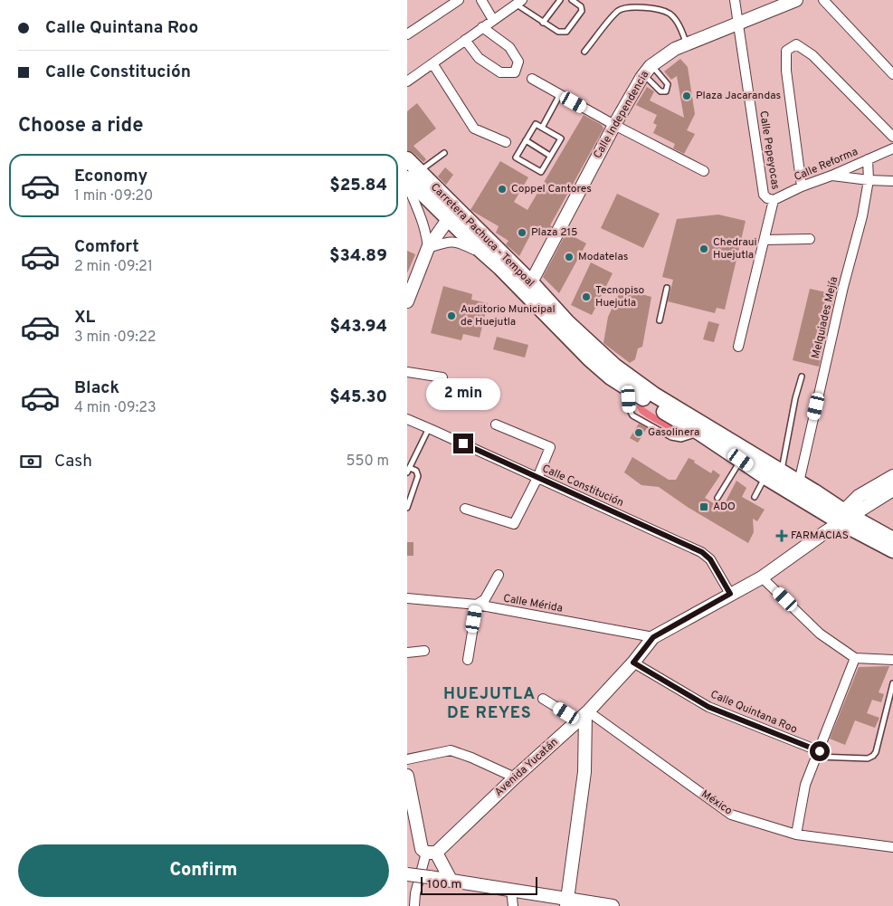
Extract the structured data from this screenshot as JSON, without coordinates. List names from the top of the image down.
{
  "streets": {
    "main road": ["Carretera Pachuca - Tempoal"],
    "street": [
      "Calle Independencia",
      "Calle Pepeyocas",
      "Calle Reforma",
      "Melquiades Mejía",
      "Calle Constitución",
      "Calle Mérida",
      "Calle Quintana Roo",
      "Avenida Yucatán",
      "México"
    ]
  },
  "crossings": [
    ["Calle Independencia", "Calle Pepeyocas"],
    ["Calle Independencia", "Carretera Pachuca - Tempoal"],
    ["Calle Pepeyocas", "Calle Reforma"],
    ["Calle Reforma", "Melquiades Mejía"],
    ["Carretera Pachuca - Tempoal", "Melquiades Mejía"],
    ["Carretera Pachuca - Tempoal", "Avenida Yucatán"],
    ["Calle Constitución", "Avenida Yucatán"],
    ["Calle Mérida", "Avenida Yucatán"],
    ["Calle Quintana Roo", "Avenida Yucatán"],
    ["Avenida Yucatán", "México"]
  ],
  "districts": ["HUEJUTLA DE REYES"],
  "places": {
    "other": [
      "Plaza Jacarandas",
      "Coppel Cantores",
      "Plaza 215",
      "Chedraui Huejutla",
      "Modatelas",
      "Tecnopiso Huejutla",
      "Auditorio Municipal de Huejutla",
      "Gasolinera"
    ],
    "transit": ["ADO"],
    "health": ["FARMACIAS"]
  },
  "scale_bar": "100 m",
  "page": {
    "banner": ["Calle Quintana Roo", "Calle Constitución"],
    "heading": "Choose a ride",
    "list": [
      {
        "name": "Economy",
        "note": "1 min · 09:20",
        "value": "$25.84"
      },
      {
        "name": "Comfort",
        "note": "2 min · 09:21",
        "value": "$34.89"
      },
      {
        "name": "XL",
        "note": "3 min · 09:22",
        "value": "$43.94"
      },
      {
        "name": "Black",
        "note": "4 min · 09:23",
        "value": "$45.30"
      }
    ],
    "bubble": "2 min",
    "pay": ["Cash", "550 m"],
    "buttons": "Confirm",
    "scale": "100 m"
  }
}
